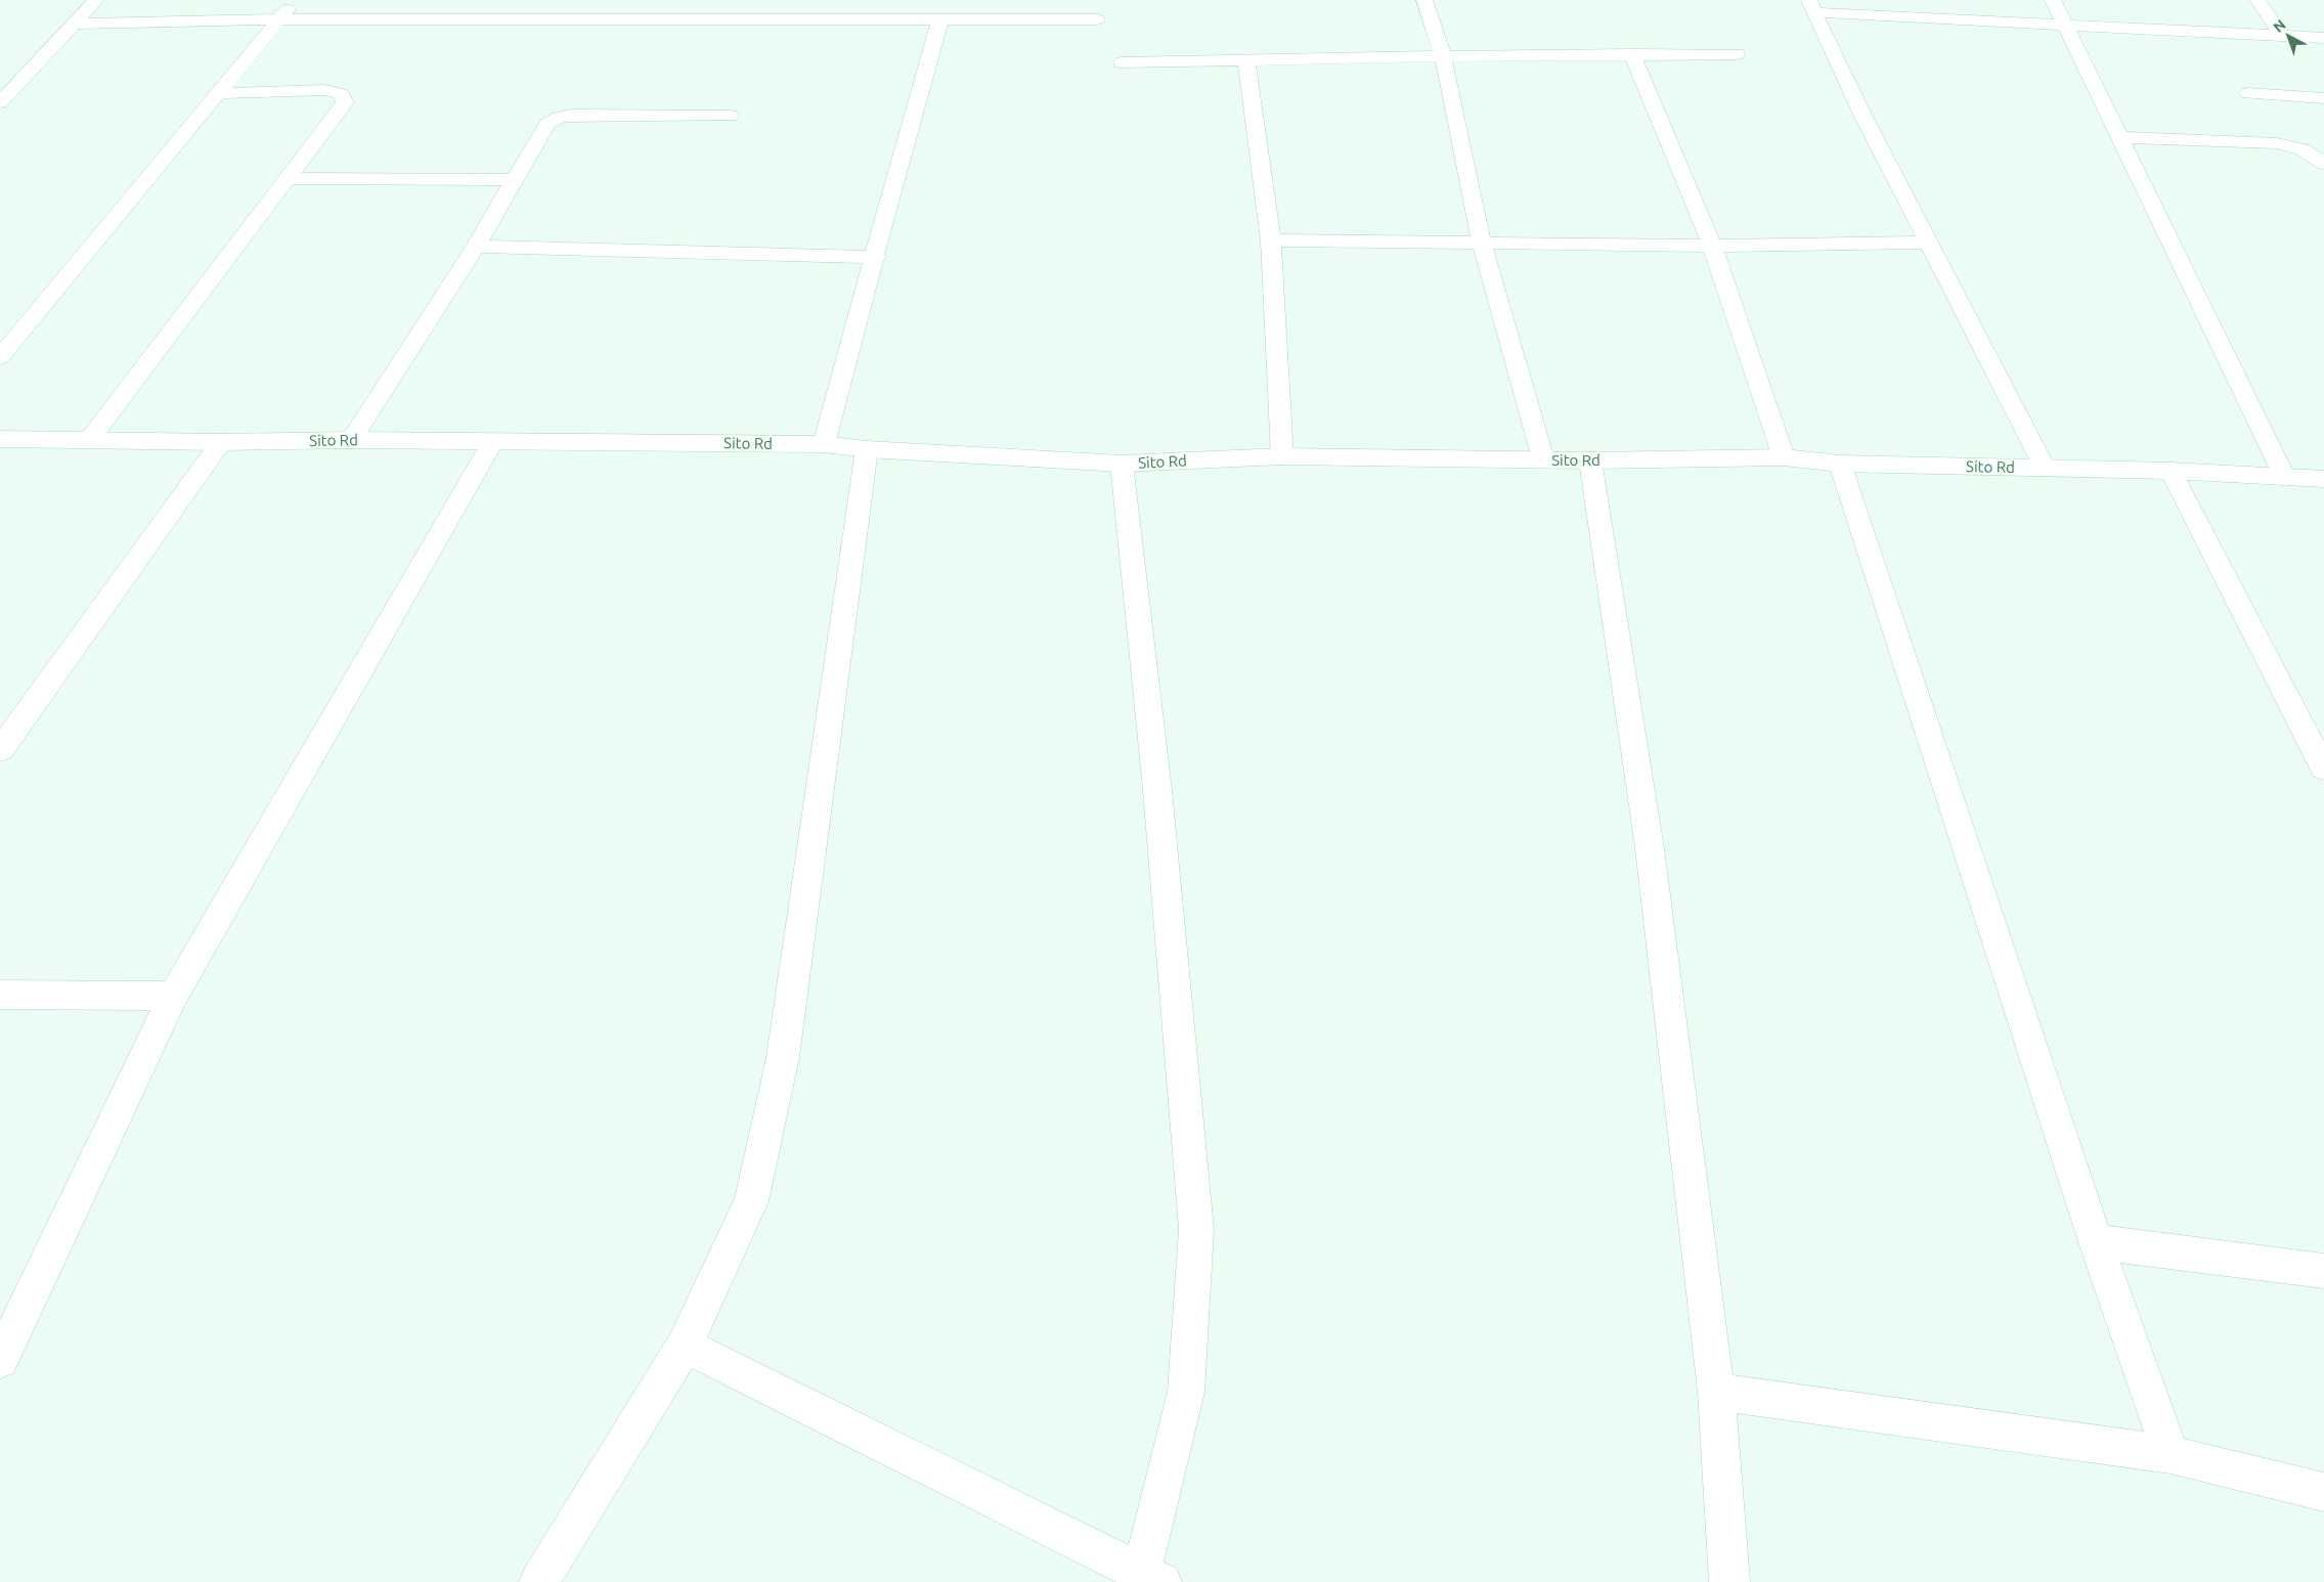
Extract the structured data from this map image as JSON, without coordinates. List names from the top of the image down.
{
  "streets": {
    "street": ["Sito Rd"]
  },
  "north": "top left"
}
